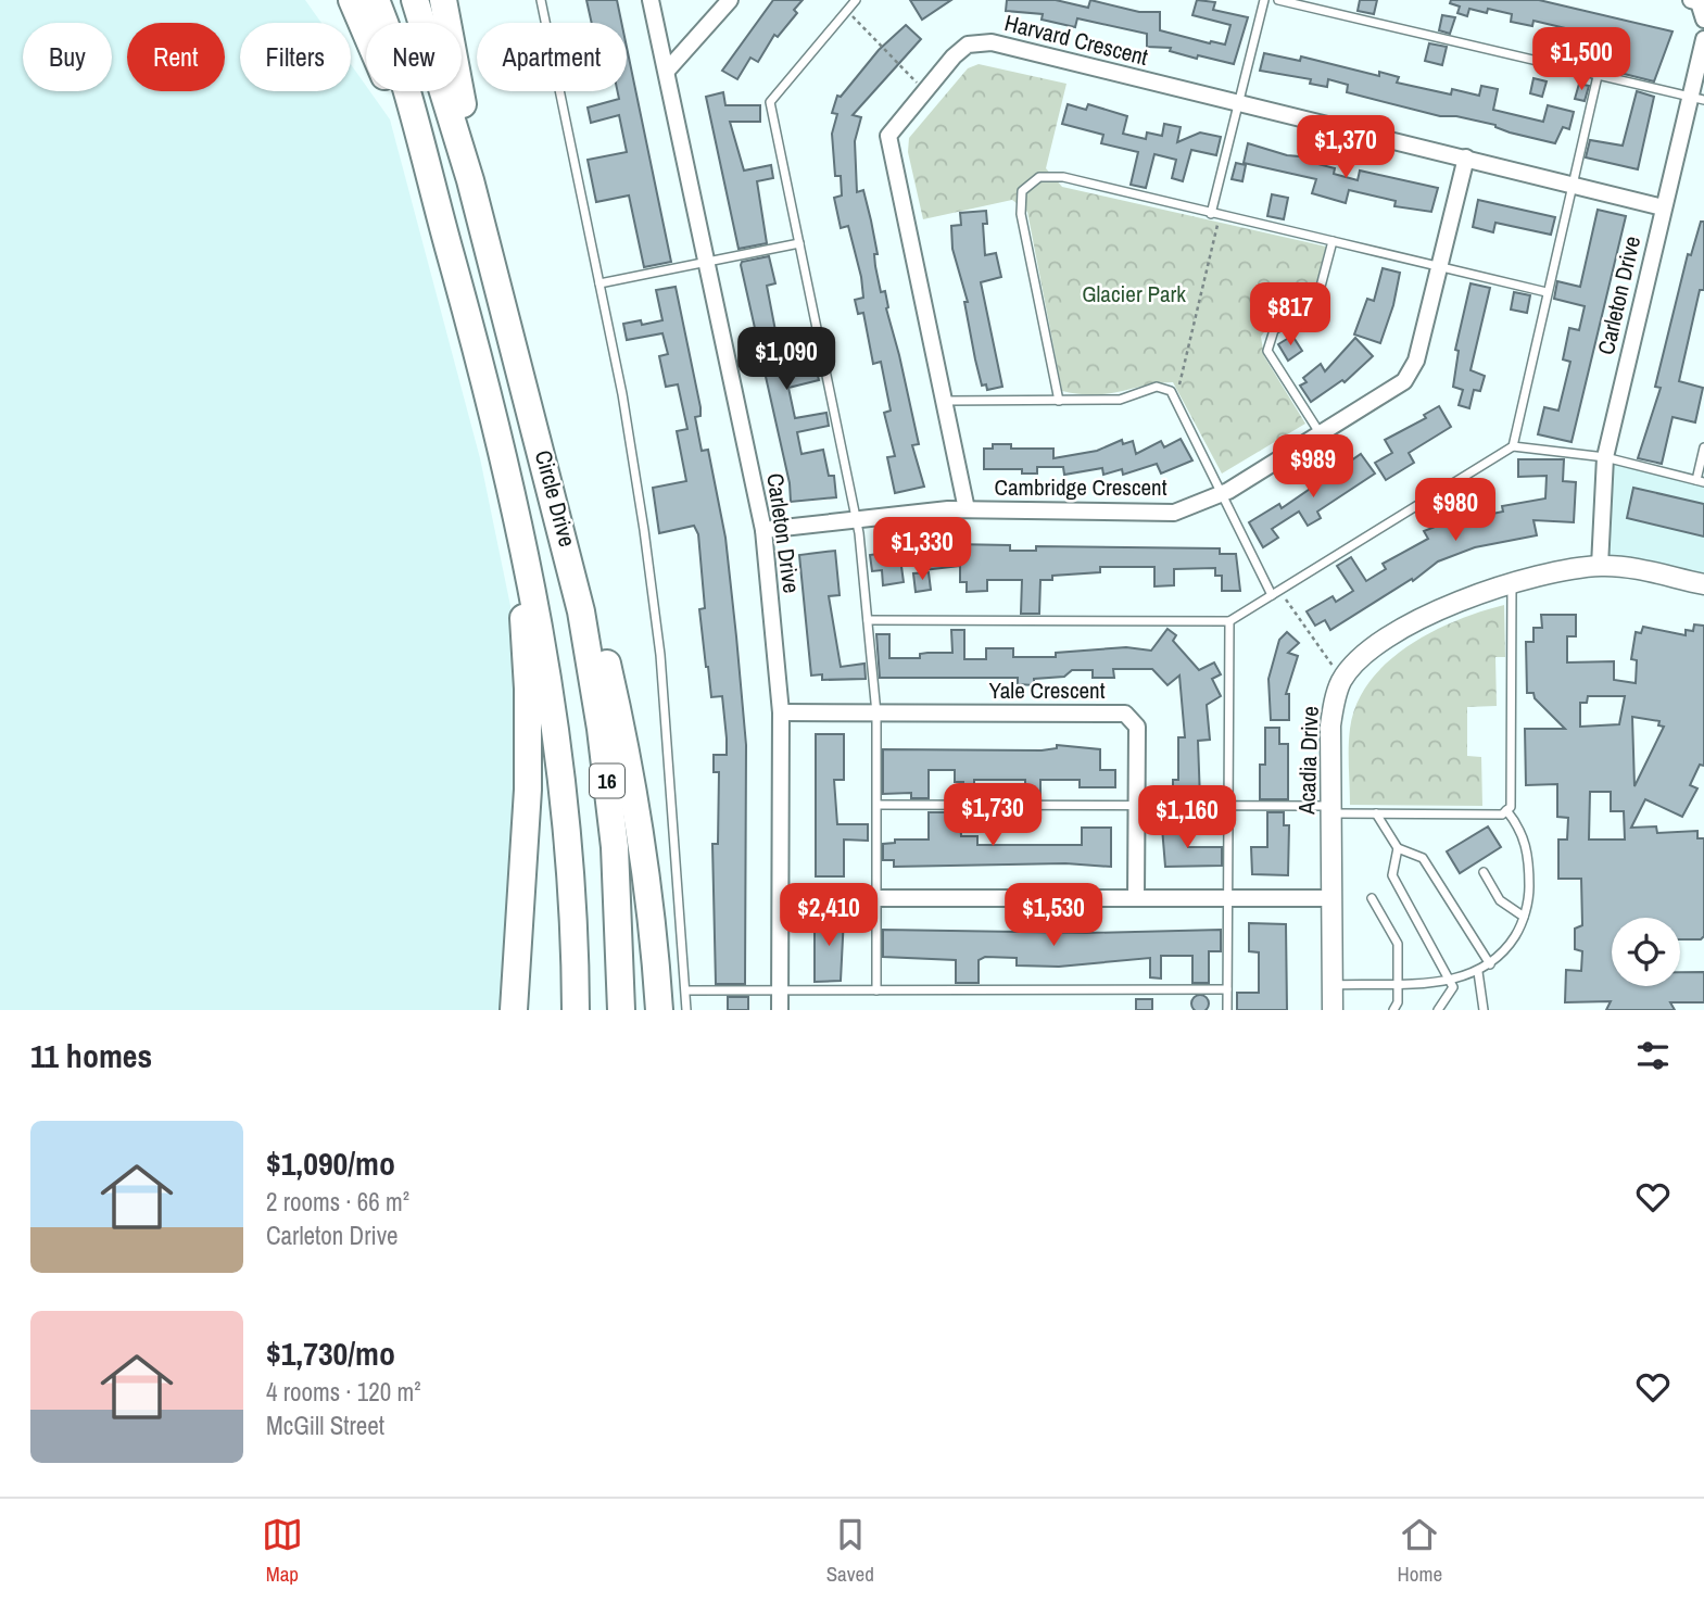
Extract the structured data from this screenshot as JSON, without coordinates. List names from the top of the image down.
{
  "streets": {
    "highway": ["Circle Drive", "16"],
    "street": [
      "Harvard Crescent",
      "Carleton Drive",
      "Cambridge Crescent",
      "Yale Crescent",
      "Acadia Drive"
    ]
  },
  "crossings": [
    ["Harvard Crescent", "Carleton Drive"],
    ["Harvard Crescent", "Cambridge Crescent"],
    ["Carleton Drive", "Cambridge Crescent"],
    ["Carleton Drive", "Yale Crescent"],
    ["Carleton Drive", "Acadia Drive"]
  ],
  "parks": ["Glacier Park"],
  "page": {
    "chip": [
      "Buy",
      "Rent",
      "Filters",
      "New",
      "Apartment"
    ],
    "price": [
      "$1,500",
      "$1,370",
      "$817",
      "$1,090",
      "$989",
      "$980",
      "$1,330",
      "$1,730",
      "$1,160",
      "$2,410",
      "$1,530"
    ],
    "heading": "11 homes",
    "list": [
      {
        "name": "$1,090/mo",
        "note": "2 rooms · 66 m² · Carleton Drive"
      },
      {
        "name": "$1,730/mo",
        "note": "4 rooms · 120 m² · McGill Street"
      }
    ],
    "tabs": ["Map", "Saved", "Home"]
  }
}
